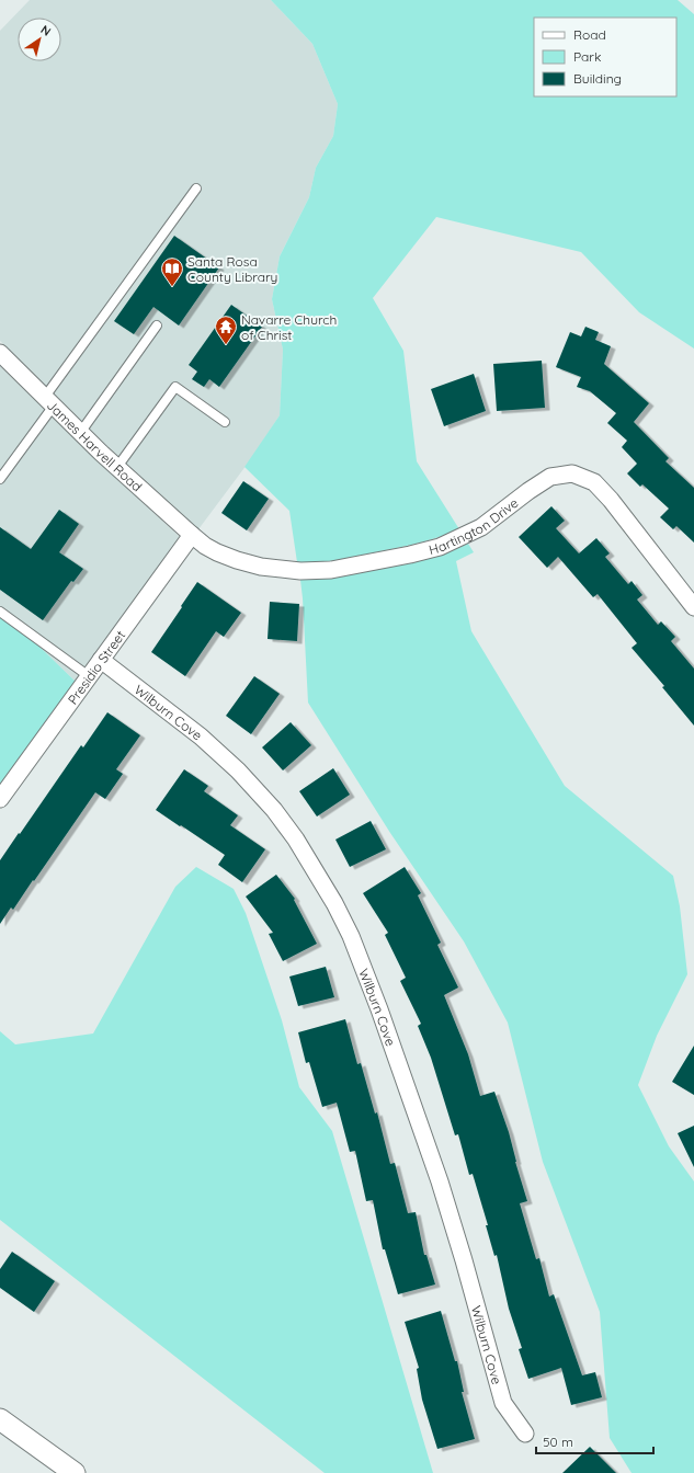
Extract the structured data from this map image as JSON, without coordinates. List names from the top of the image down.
{
  "streets": {
    "street": [
      "James Harvell Road",
      "Hartington Drive",
      "Presidio Street",
      "Wilburn Cove"
    ]
  },
  "crossings": [
    ["James Harvell Road", "Hartington Drive"],
    ["James Harvell Road", "Presidio Street"],
    ["Hartington Drive", "Presidio Street"],
    ["Presidio Street", "Wilburn Cove"]
  ],
  "places": {
    "library": ["Santa Rosa County Library"],
    "temple": ["Navarre Church of Christ"]
  },
  "legend": ["Road", "Park", "Building"],
  "scale_bar": "50 m",
  "north": "top right"
}
